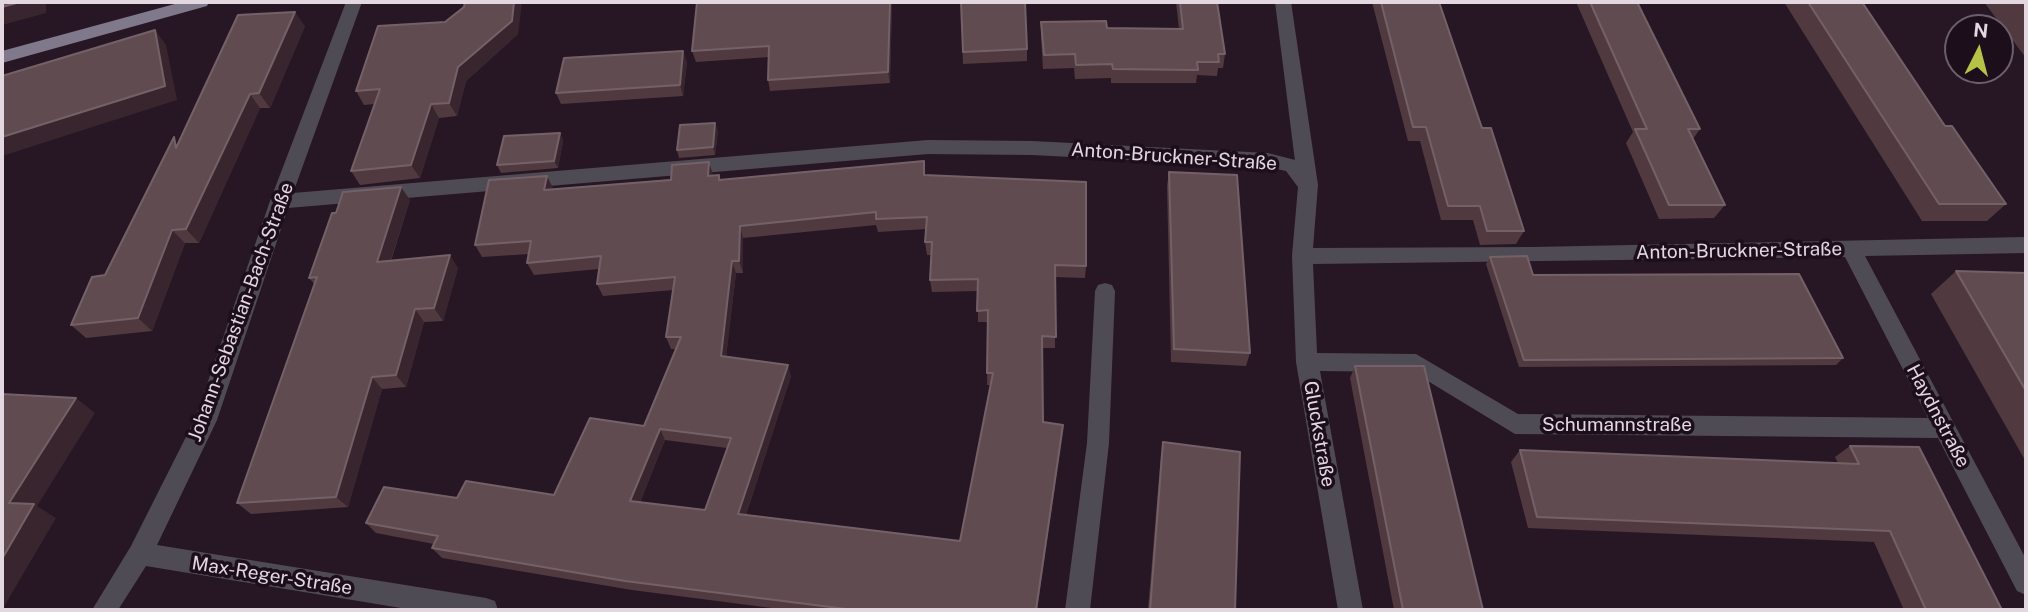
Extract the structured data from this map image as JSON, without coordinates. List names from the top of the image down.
{
  "streets": {
    "street": [
      "Anton-Bruckner-Straße",
      "Johann-Sebastian-Bach-Straße",
      "Haydnstraße",
      "Schumannstraße",
      "Gluckstraße",
      "Max-Reger-Straße"
    ]
  },
  "crossings": [
    ["Anton-Bruckner-Straße", "Johann-Sebastian-Bach-Straße"],
    ["Anton-Bruckner-Straße", "Haydnstraße"],
    ["Anton-Bruckner-Straße", "Gluckstraße"],
    ["Johann-Sebastian-Bach-Straße", "Max-Reger-Straße"],
    ["Haydnstraße", "Schumannstraße"],
    ["Schumannstraße", "Gluckstraße"]
  ],
  "north": "top"
}
